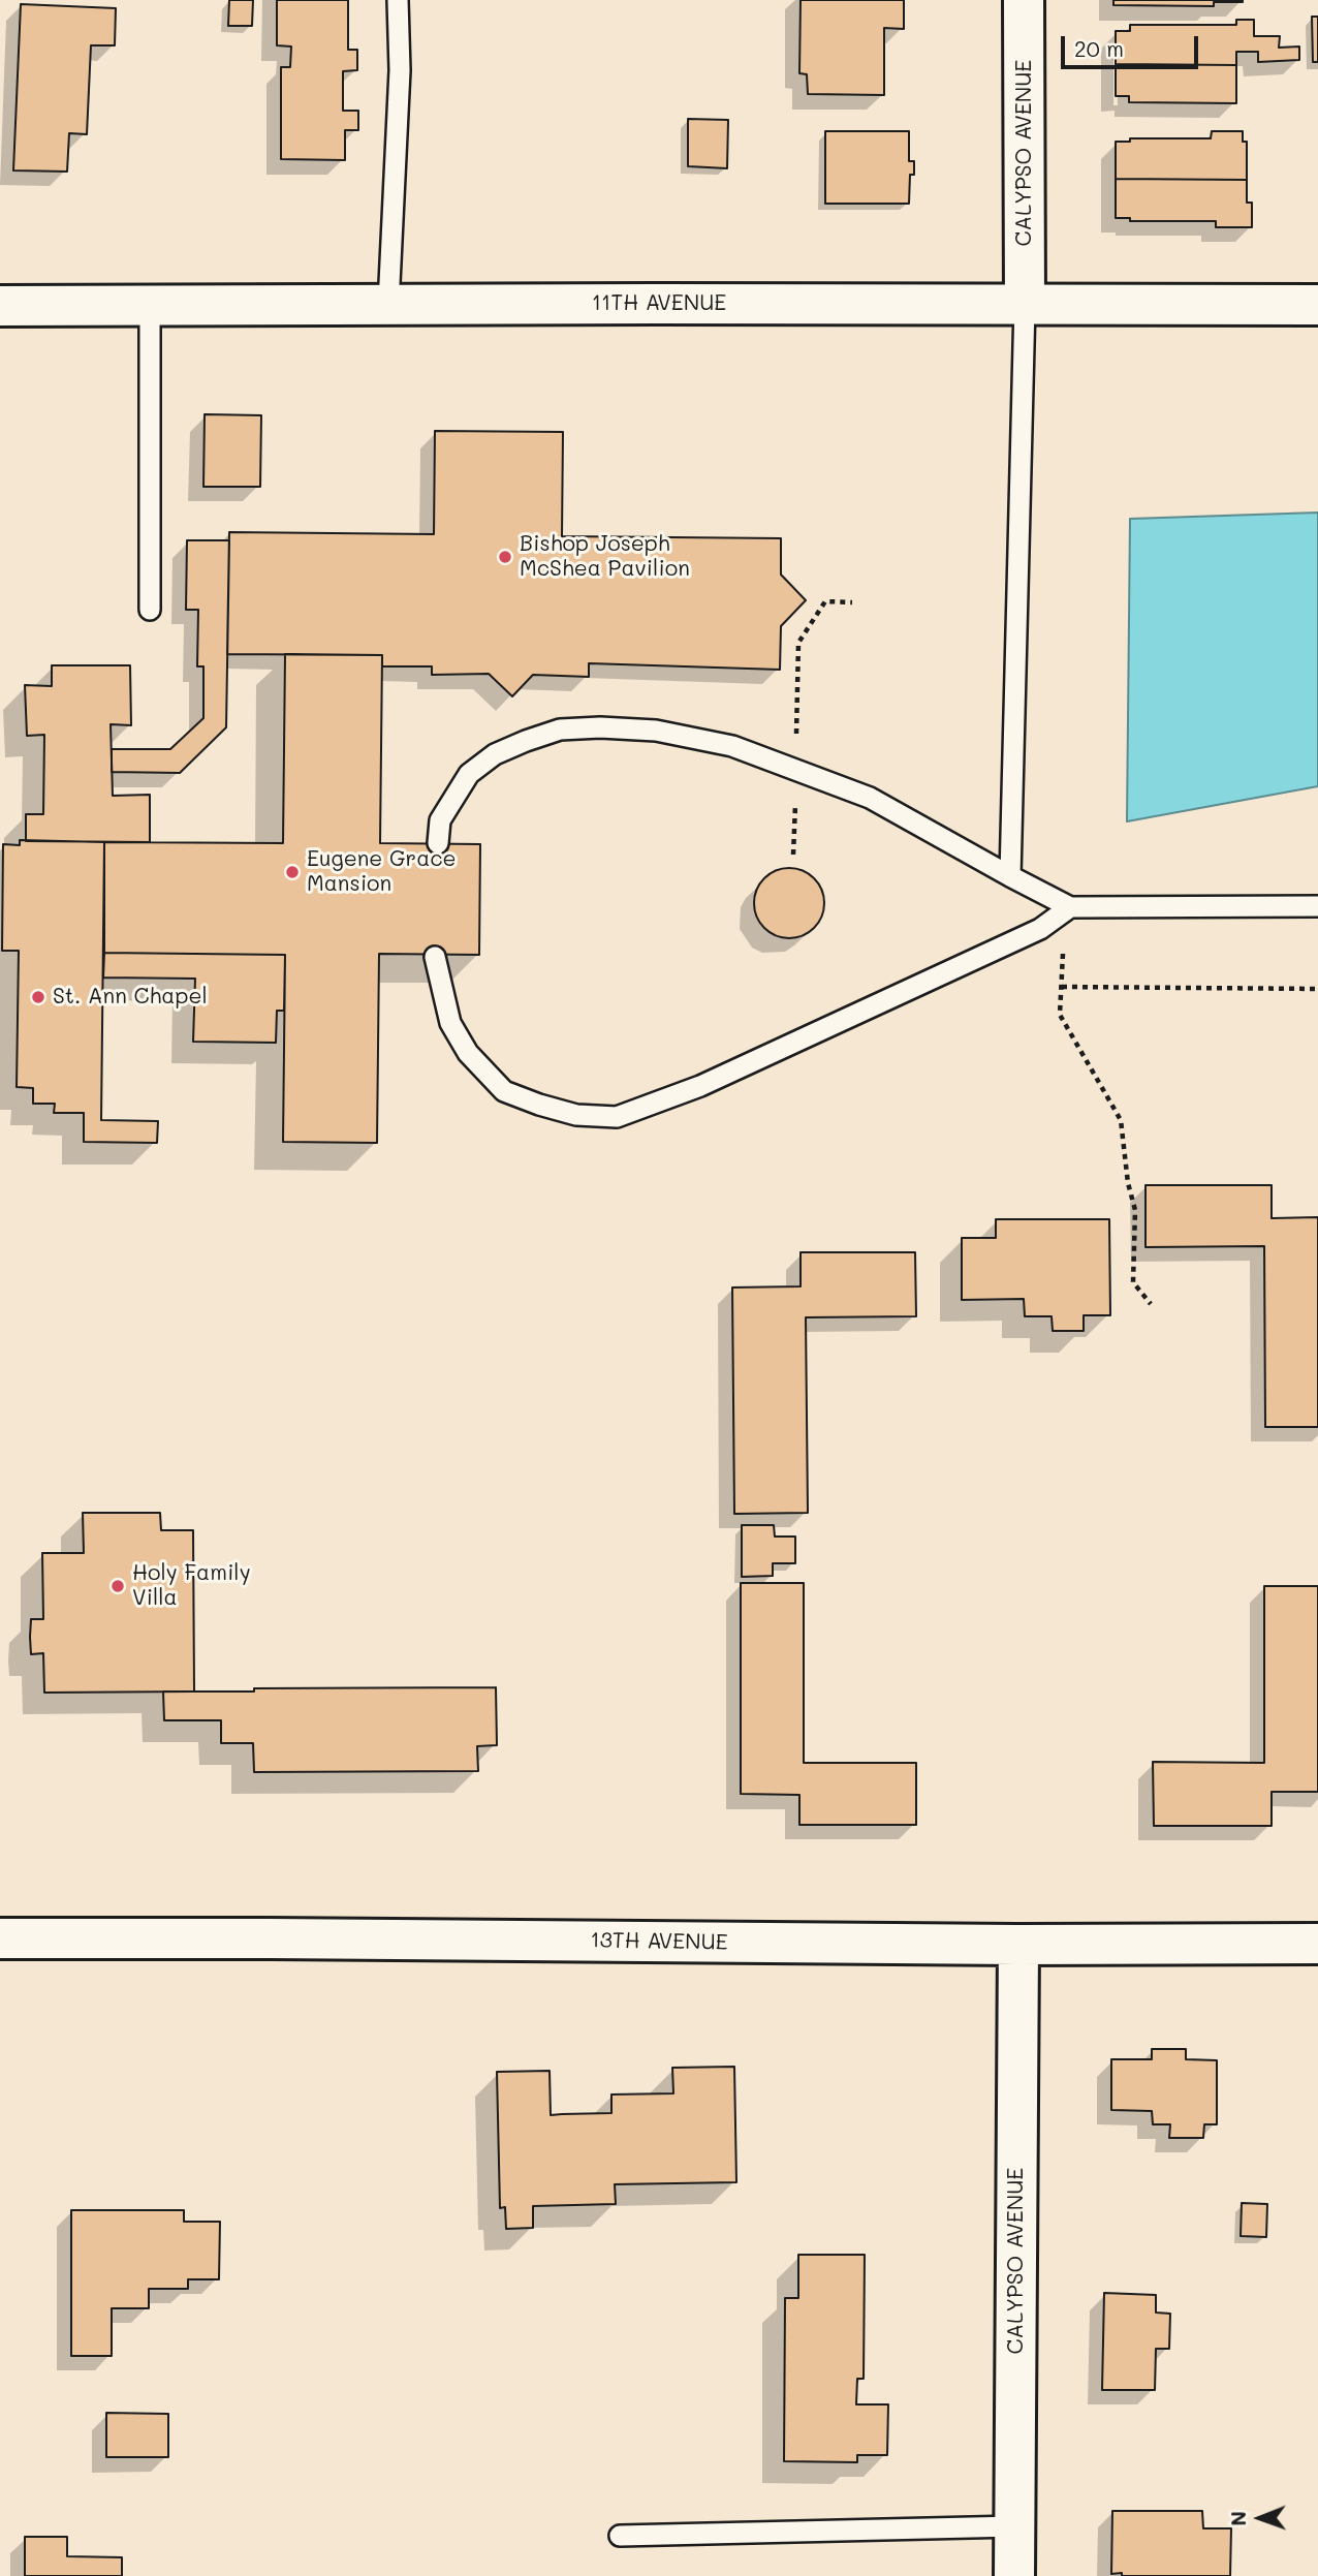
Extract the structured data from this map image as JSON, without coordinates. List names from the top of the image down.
{
  "streets": {
    "street": ["CALYPSO AVENUE", "11TH AVENUE", "13TH AVENUE"]
  },
  "crossings": [
    ["CALYPSO AVENUE", "11TH AVENUE"],
    ["CALYPSO AVENUE", "13TH AVENUE"]
  ],
  "places": [
    "Bishop Joseph McShea Pavilion",
    "Eugene Grace Mansion",
    "St. Ann Chapel",
    "Holy Family Villa"
  ],
  "scale_bar": "20 m",
  "north": "left"
}
